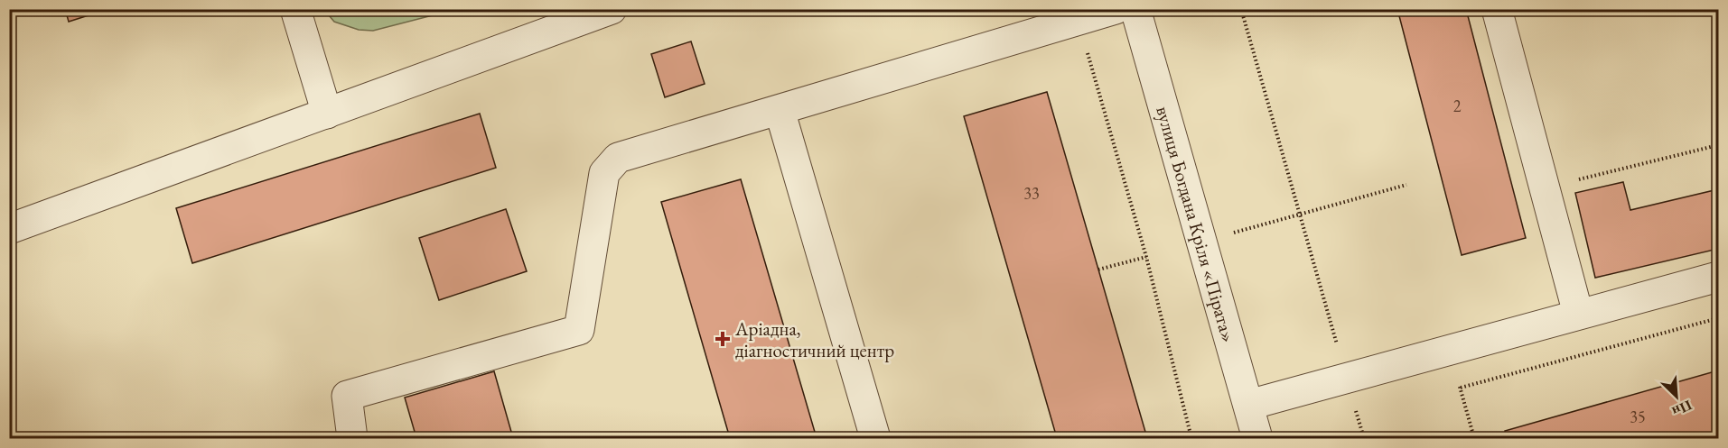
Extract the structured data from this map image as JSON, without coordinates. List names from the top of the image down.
{
  "streets": {
    "street": ["вулиця Богдана Кріля «Пірата»"]
  },
  "places": {
    "health": ["Аріадна, діагностичний центр"]
  },
  "house_numbers": ["2", "33", "35"],
  "north": "bottom right"
}
